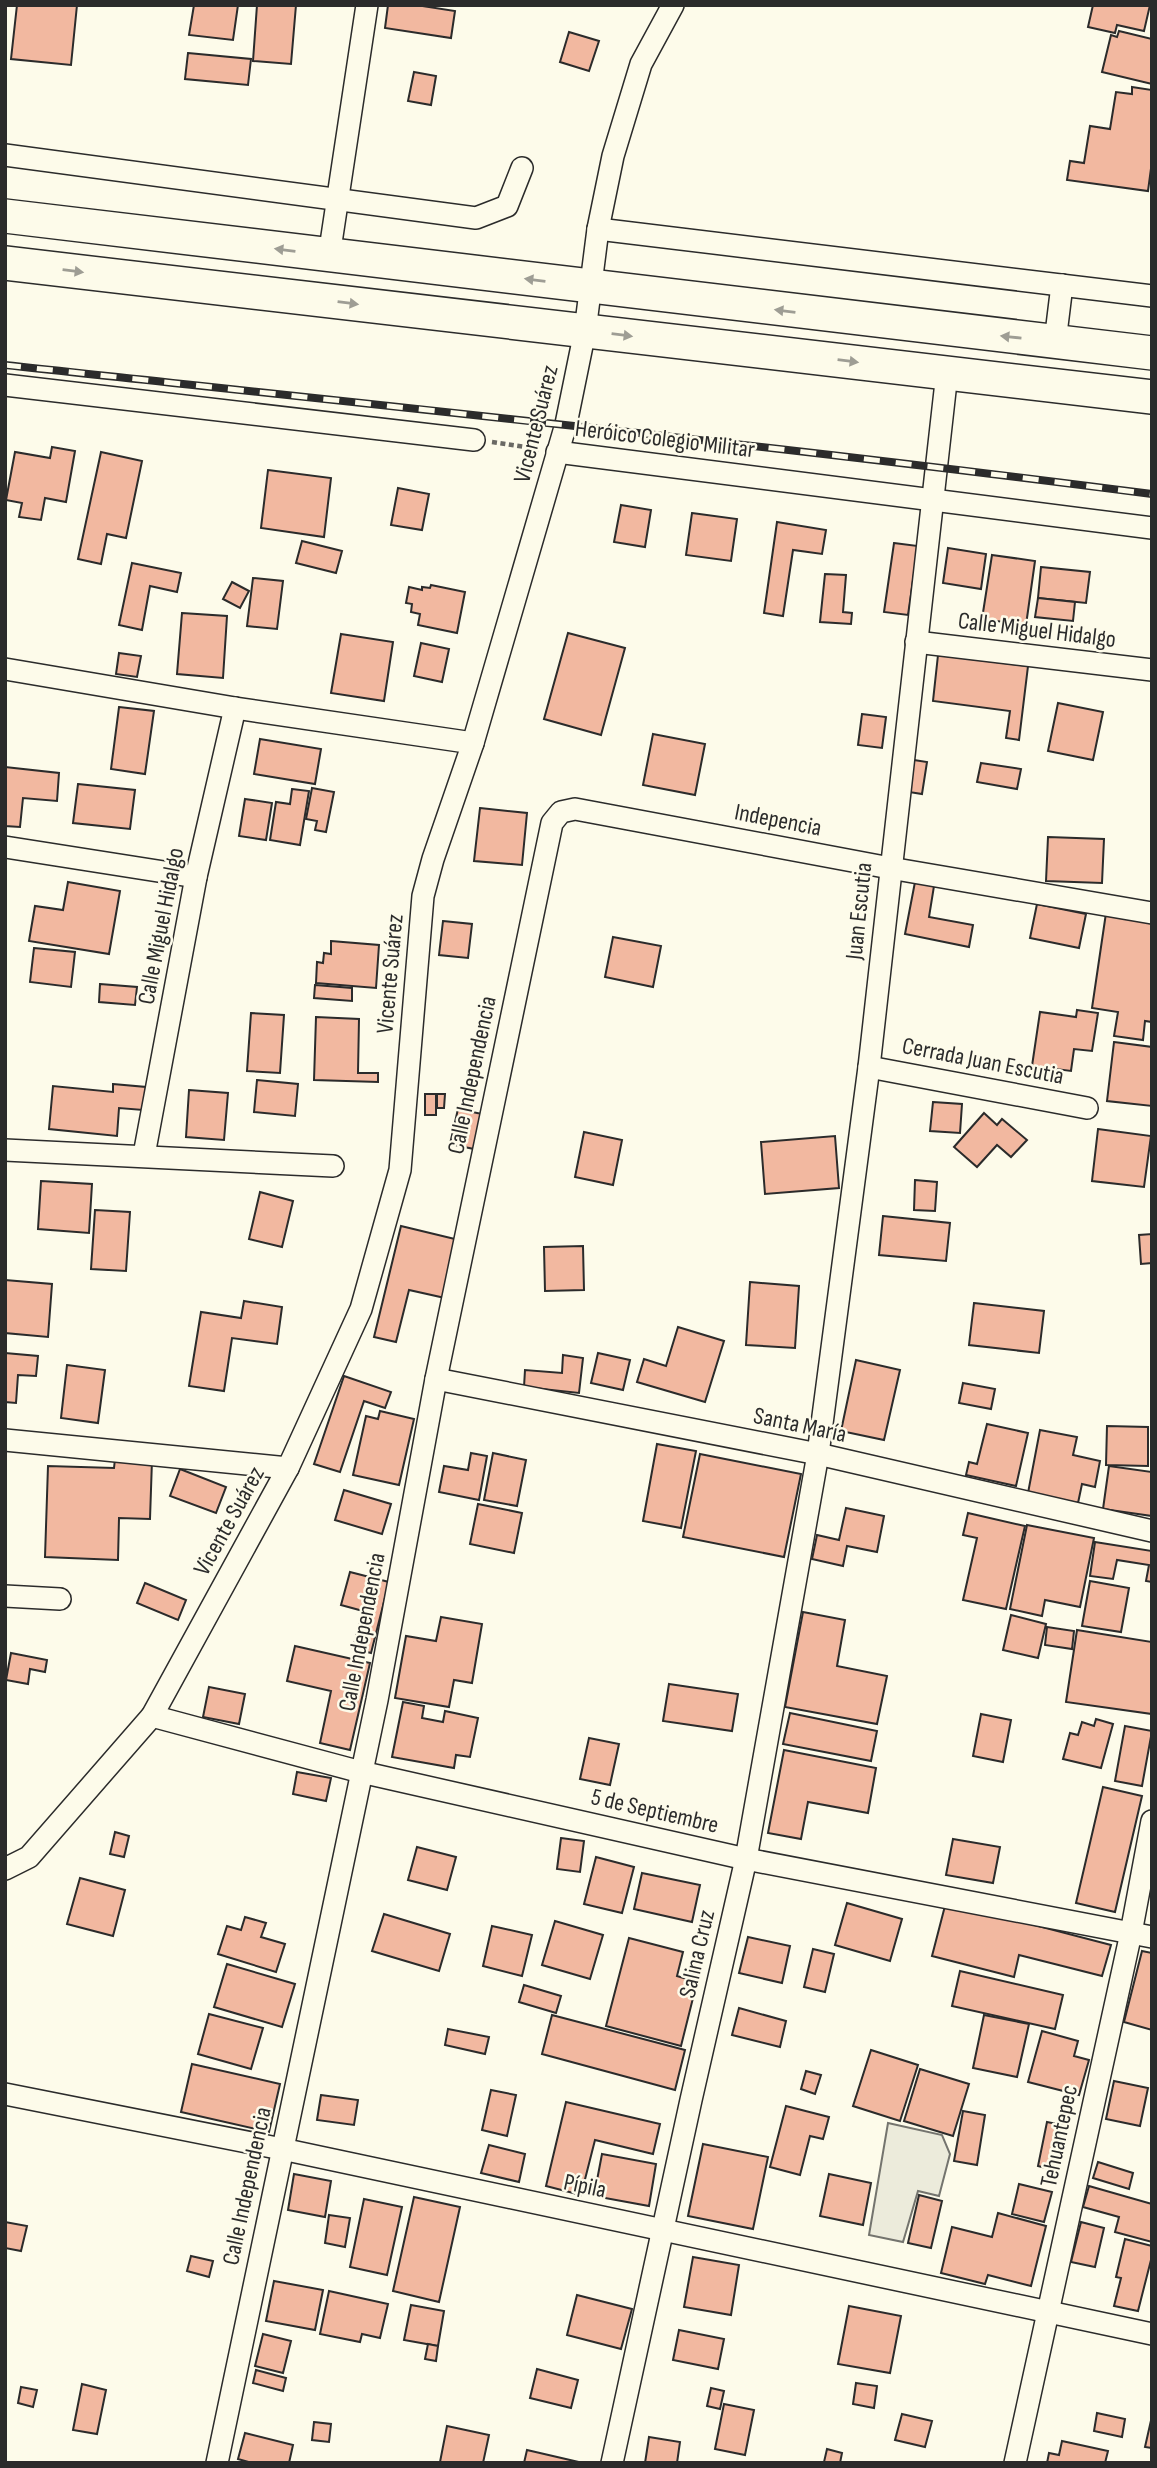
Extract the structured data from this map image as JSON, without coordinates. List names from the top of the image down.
{
  "streets": {
    "street": [
      "Vicente Suárez",
      "Heróico Colegio Militar",
      "Calle Miguel Hidalgo",
      "Indepencia",
      "Juan Escutia",
      "Cerrada Juan Escutia",
      "Calle Independencia",
      "Santa María",
      "5 de Septiembre",
      "Salina Cruz",
      "Tehuantepec",
      "Pípila"
    ]
  },
  "crossings": [
    ["Vicente Suárez", "Heróico Colegio Militar"],
    ["Vicente Suárez", "5 de Septiembre"],
    ["Heróico Colegio Militar", "Juan Escutia"],
    ["Calle Miguel Hidalgo", "Juan Escutia"],
    ["Indepencia", "Juan Escutia"],
    ["Indepencia", "Calle Independencia"],
    ["Juan Escutia", "Cerrada Juan Escutia"],
    ["Juan Escutia", "Santa María"],
    ["Juan Escutia", "Salina Cruz"],
    ["Calle Independencia", "Santa María"],
    ["Calle Independencia", "5 de Septiembre"],
    ["Calle Independencia", "Pípila"],
    ["Santa María", "Salina Cruz"],
    ["5 de Septiembre", "Salina Cruz"],
    ["5 de Septiembre", "Tehuantepec"],
    ["Salina Cruz", "Pípila"],
    ["Tehuantepec", "Pípila"]
  ]
}
